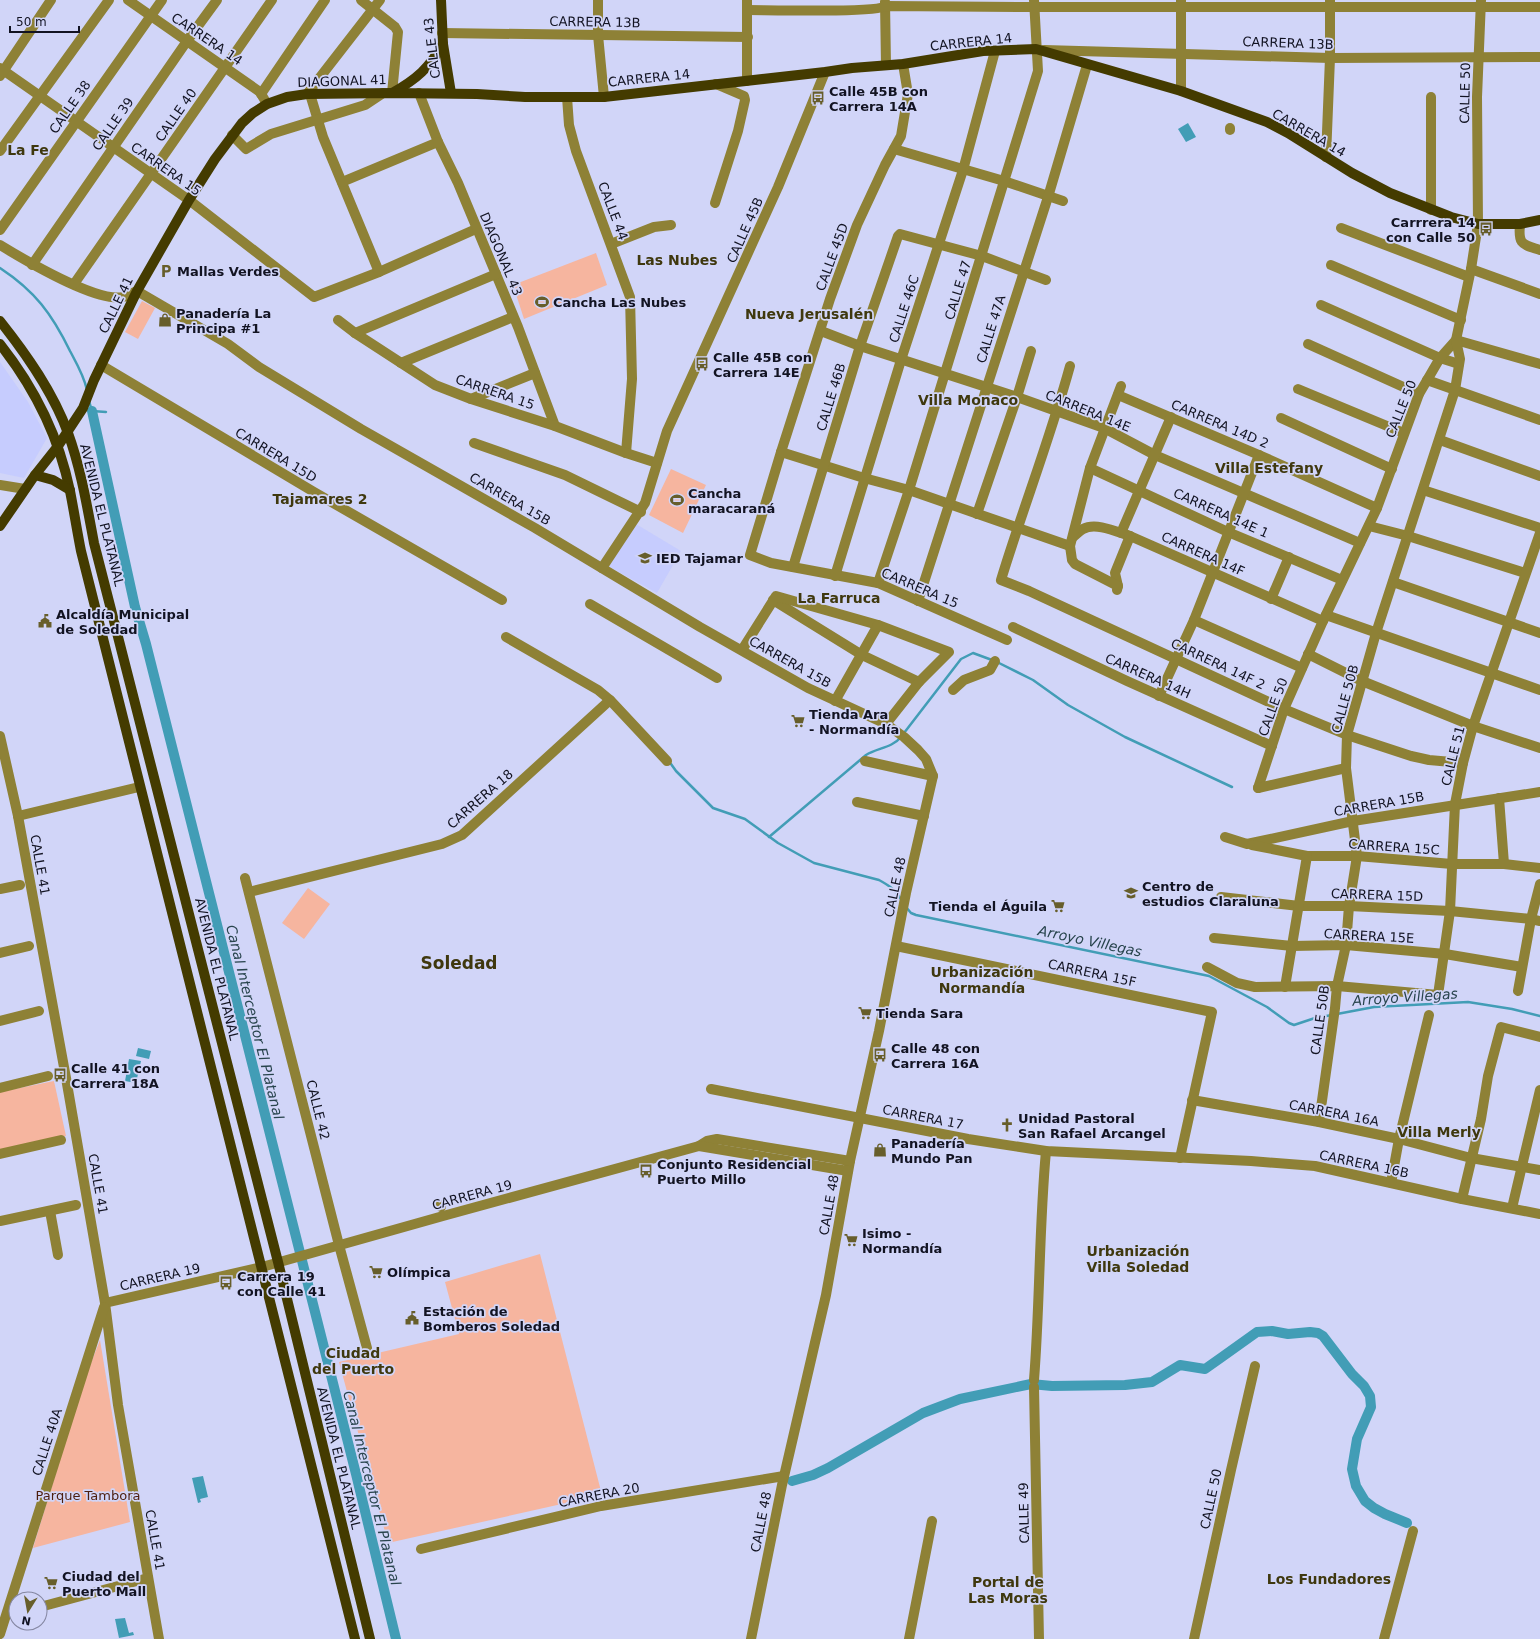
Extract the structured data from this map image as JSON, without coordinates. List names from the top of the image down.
{
  "streets": {
    "main road": [
      "CARRERA 14",
      "CALLE 43",
      "DIAGONAL 41",
      "CALLE 41",
      "AVENIDA EL PLATANAL"
    ],
    "street": [
      "CARRERA 13B",
      "CALLE 50",
      "CALLE 38",
      "CALLE 40",
      "CALLE 39",
      "CARRERA 15",
      "CALLE 44",
      "CALLE 45B",
      "DIAGONAL 43",
      "CALLE 45D",
      "CALLE 47",
      "CALLE 46C",
      "CALLE 47A",
      "CALLE 46B",
      "CARRERA 14E",
      "CARRERA 14D 2",
      "CARRERA 15D",
      "CARRERA 15B",
      "CARRERA 14E 1",
      "CARRERA 14F",
      "CARRERA 14F 2",
      "CARRERA 14H",
      "CALLE 50B",
      "CALLE 51",
      "CARRERA 18",
      "CARRERA 15C",
      "CALLE 48",
      "CARRERA 15E",
      "CARRERA 15F",
      "CALLE 42",
      "CARRERA 16A",
      "CARRERA 17",
      "CARRERA 16B",
      "CARRERA 19",
      "CALLE 40A",
      "CARRERA 20",
      "CALLE 49"
    ]
  },
  "crossings": [
    ["CARRERA 13B", "CARRERA 14"],
    ["CARRERA 13B", "CALLE 43"],
    ["CARRERA 13B", "CALLE 50"],
    ["CARRERA 13B", "CALLE 47"],
    ["CARRERA 14", "CALLE 43"],
    ["CARRERA 14", "DIAGONAL 41"],
    ["CARRERA 14", "CALLE 50"],
    ["CARRERA 14", "CALLE 38"],
    ["CARRERA 14", "CALLE 40"],
    ["CARRERA 14", "CALLE 39"],
    ["CARRERA 14", "CALLE 44"],
    ["CARRERA 14", "CALLE 45B"],
    ["CARRERA 14", "DIAGONAL 43"],
    ["CARRERA 14", "CALLE 45D"],
    ["CARRERA 14", "CALLE 47"],
    ["CARRERA 14", "CALLE 41"],
    ["CARRERA 14", "CALLE 46C"],
    ["CARRERA 14", "CALLE 47A"],
    ["DIAGONAL 41", "DIAGONAL 43"],
    ["DIAGONAL 41", "CALLE 41"],
    ["CALLE 50", "CARRERA 14E"],
    ["CALLE 50", "CARRERA 14D 2"],
    ["CALLE 50", "CARRERA 14E 1"],
    ["CALLE 50", "CARRERA 14F"],
    ["CALLE 50", "CARRERA 14F 2"],
    ["CALLE 50", "CARRERA 14H"],
    ["CALLE 50", "CALLE 50B"],
    ["CALLE 38", "CARRERA 15"],
    ["CALLE 40", "CARRERA 15"],
    ["CALLE 39", "CARRERA 15"],
    ["CARRERA 15", "CALLE 44"],
    ["CARRERA 15", "CALLE 45B"],
    ["CARRERA 15", "DIAGONAL 43"],
    ["CARRERA 15", "CALLE 45D"],
    ["CARRERA 15", "CALLE 47"],
    ["CARRERA 15", "CALLE 41"],
    ["CARRERA 15", "CALLE 46C"],
    ["CARRERA 15", "CALLE 47A"],
    ["CARRERA 15", "CALLE 46B"],
    ["CALLE 45B", "CARRERA 15B"],
    ["CALLE 45D", "CARRERA 14E"],
    ["CALLE 47", "CARRERA 14E"],
    ["CALLE 41", "CARRERA 15D"],
    ["CALLE 41", "CARRERA 15B"],
    ["CALLE 41", "AVENIDA EL PLATANAL"],
    ["CALLE 41", "CARRERA 19"],
    ["CALLE 41", "CALLE 40A"],
    ["CALLE 46C", "CALLE 46B"],
    ["CALLE 46C", "CARRERA 14E"],
    ["CALLE 47A", "CARRERA 14E"],
    ["CALLE 46B", "CARRERA 14E"],
    ["CARRERA 14E", "CARRERA 14D 2"],
    ["CARRERA 15D", "CALLE 50B"],
    ["CARRERA 15D", "CALLE 51"],
    ["CARRERA 15B", "CALLE 50B"],
    ["CARRERA 15B", "CALLE 51"],
    ["CARRERA 15B", "CARRERA 15C"],
    ["CARRERA 15B", "CALLE 48"],
    ["AVENIDA EL PLATANAL", "CARRERA 19"],
    ["CARRERA 14F", "CALLE 50B"],
    ["CARRERA 14F", "CALLE 51"],
    ["CARRERA 14F 2", "CALLE 50B"],
    ["CARRERA 14F 2", "CALLE 51"],
    ["CALLE 50B", "CALLE 51"],
    ["CALLE 50B", "CARRERA 15C"],
    ["CALLE 50B", "CARRERA 15E"],
    ["CALLE 50B", "CARRERA 16A"],
    ["CALLE 51", "CARRERA 15C"],
    ["CALLE 51", "CARRERA 15E"],
    ["CARRERA 18", "CALLE 42"],
    ["CALLE 48", "CARRERA 15F"],
    ["CALLE 48", "CARRERA 17"],
    ["CALLE 48", "CARRERA 19"],
    ["CALLE 48", "CARRERA 20"],
    ["CARRERA 15F", "CARRERA 16A"],
    ["CALLE 42", "CARRERA 19"],
    ["CARRERA 17", "CARRERA 16B"],
    ["CARRERA 17", "CALLE 49"],
    ["CARRERA 19", "CALLE 40A"]
  ],
  "districts": [
    "La Fe",
    "Las Nubes",
    "Nueva Jerusalén",
    "Villa Monaco",
    "Villa Estefany",
    "Tajamares 2",
    "La Farruca",
    "Soledad",
    "Urbanización Normandía",
    "Villa Merly",
    "Urbanización Villa Soledad",
    "Ciudad del Puerto",
    "Los Fundadores",
    "Portal de Las Moras"
  ],
  "water": ["Arroyo Villegas", "Canal Interceptor El Platanal"],
  "parks": ["Parque Tambora"],
  "places": {
    "bus stop": [
      "Calle 45B con Carrera 14A",
      "Carrrera 14 con Calle 50",
      "Calle 45B con Carrera 14E",
      "Calle 48 con Carrera 16A",
      "Calle 41 con Carrera 18A",
      "Conjunto Residencial Puerto Millo",
      "Carrera 19 con Calle 41"
    ],
    "parking": ["Mallas Verdes"],
    "sports": ["Cancha Las Nubes", "Cancha maracaraná"],
    "shop": ["Panadería La Principa #1", "Panadería Mundo Pan"],
    "school or university": ["IED Tajamar", "Centro de estudios Claraluna"],
    "public building": ["Alcaldía Municipal de Soledad", "Estación de Bomberos Soledad"],
    "supermarket": [
      "Tienda Ara - Normandía",
      "Tienda el Águila",
      "Tienda Sara",
      "Isimo - Normandía",
      "Olímpica",
      "Ciudad del Puerto Mall"
    ],
    "church": ["Unidad Pastoral San Rafael Arcangel"]
  },
  "scale_bar": "50 m",
  "north": "bottom"
}
